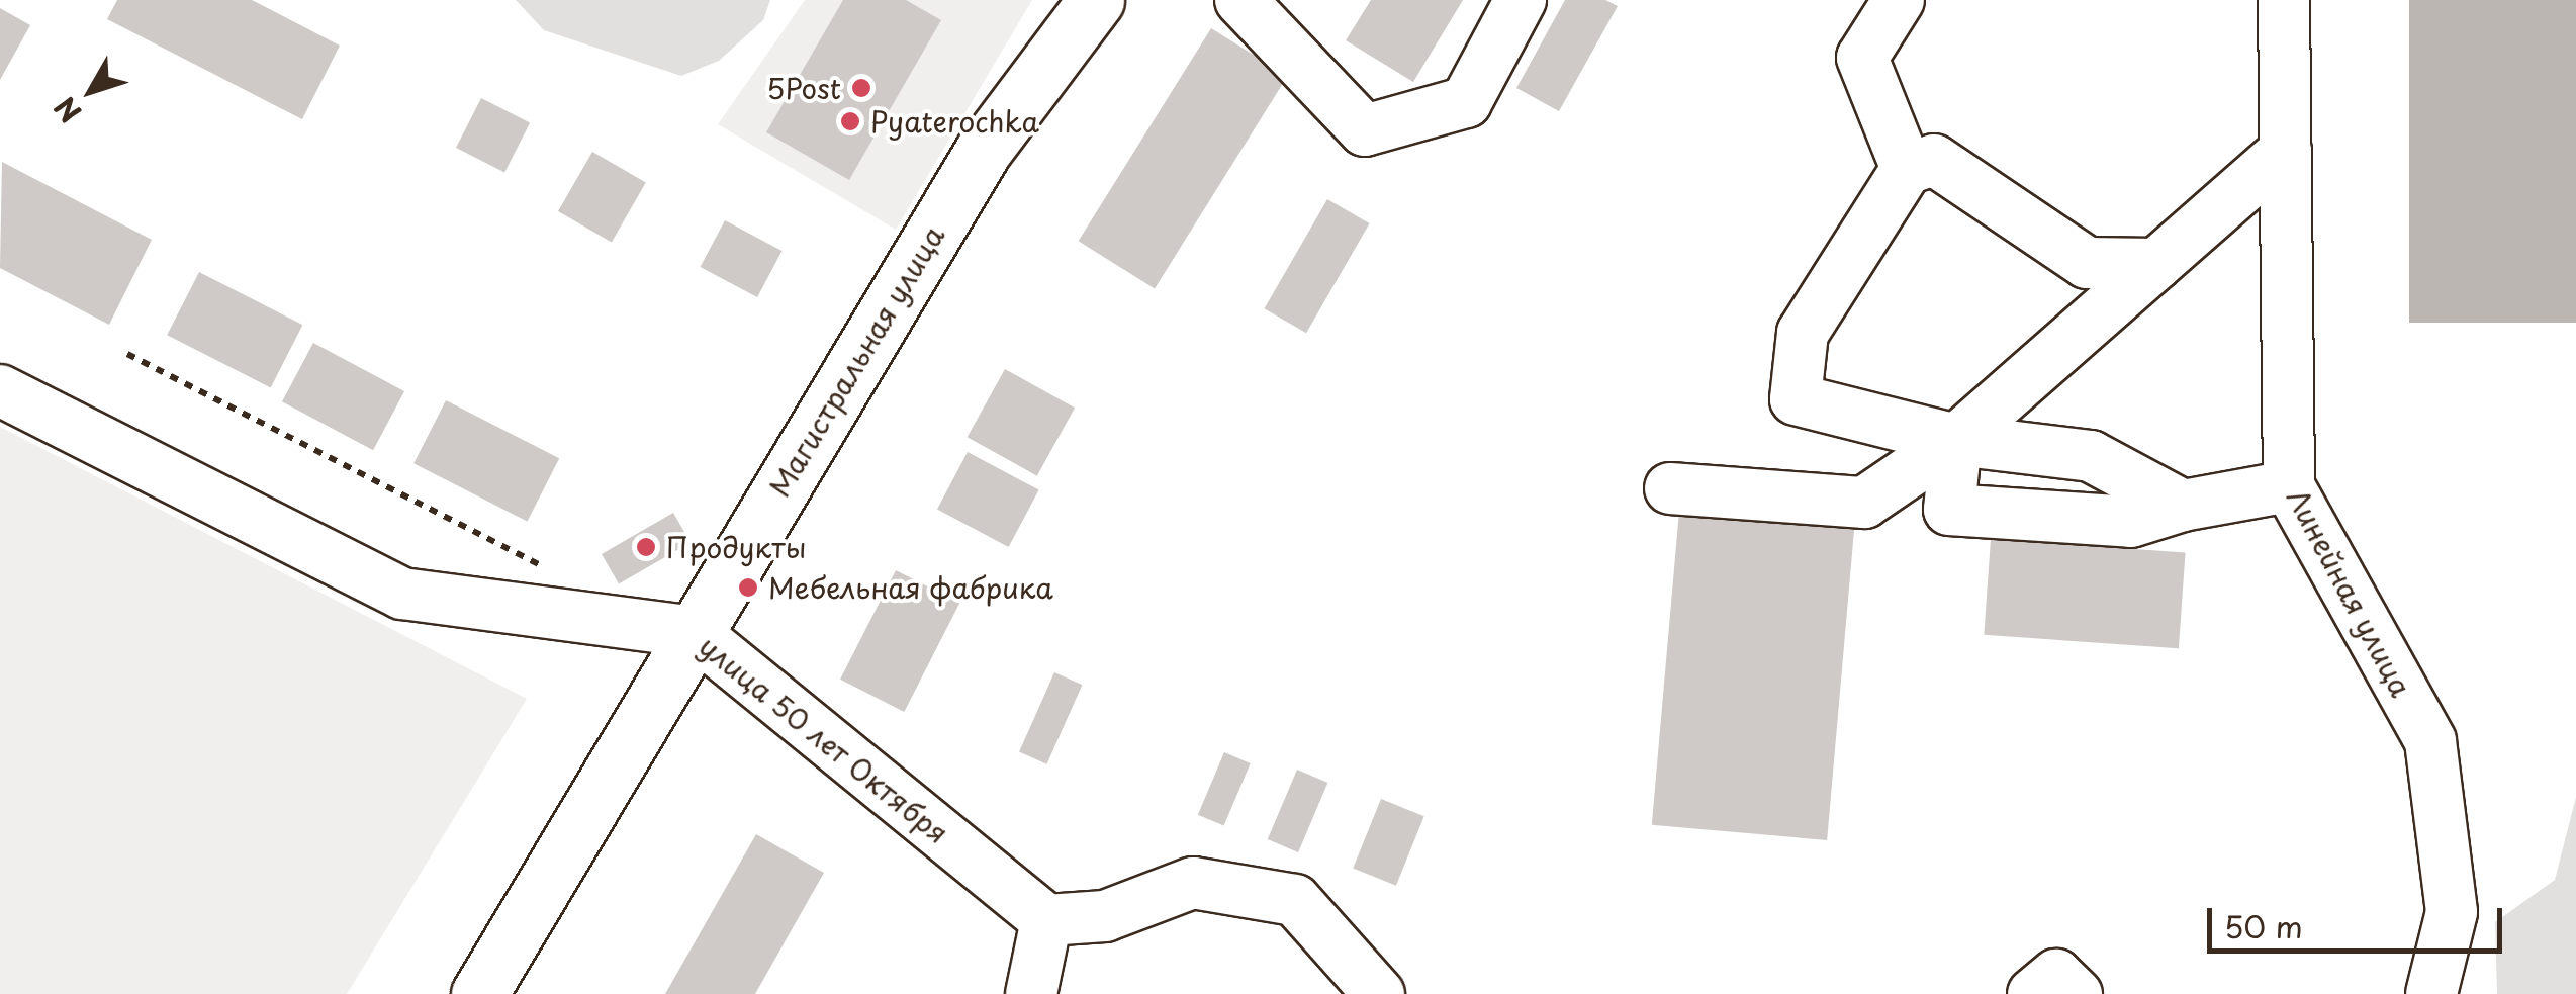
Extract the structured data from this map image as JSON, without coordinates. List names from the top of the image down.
{
  "streets": {
    "main road": ["Магистральная улица"],
    "street": ["Линейная улица", "улица 50 лет Октября"]
  },
  "crossings": [
    ["Магистральная улица", "улица 50 лет Октября"]
  ],
  "places": [
    "5Post",
    "Pyaterochka",
    "Продукты",
    "Мебельная фабрика"
  ],
  "scale_bar": "50 m",
  "north": "bottom left"
}
